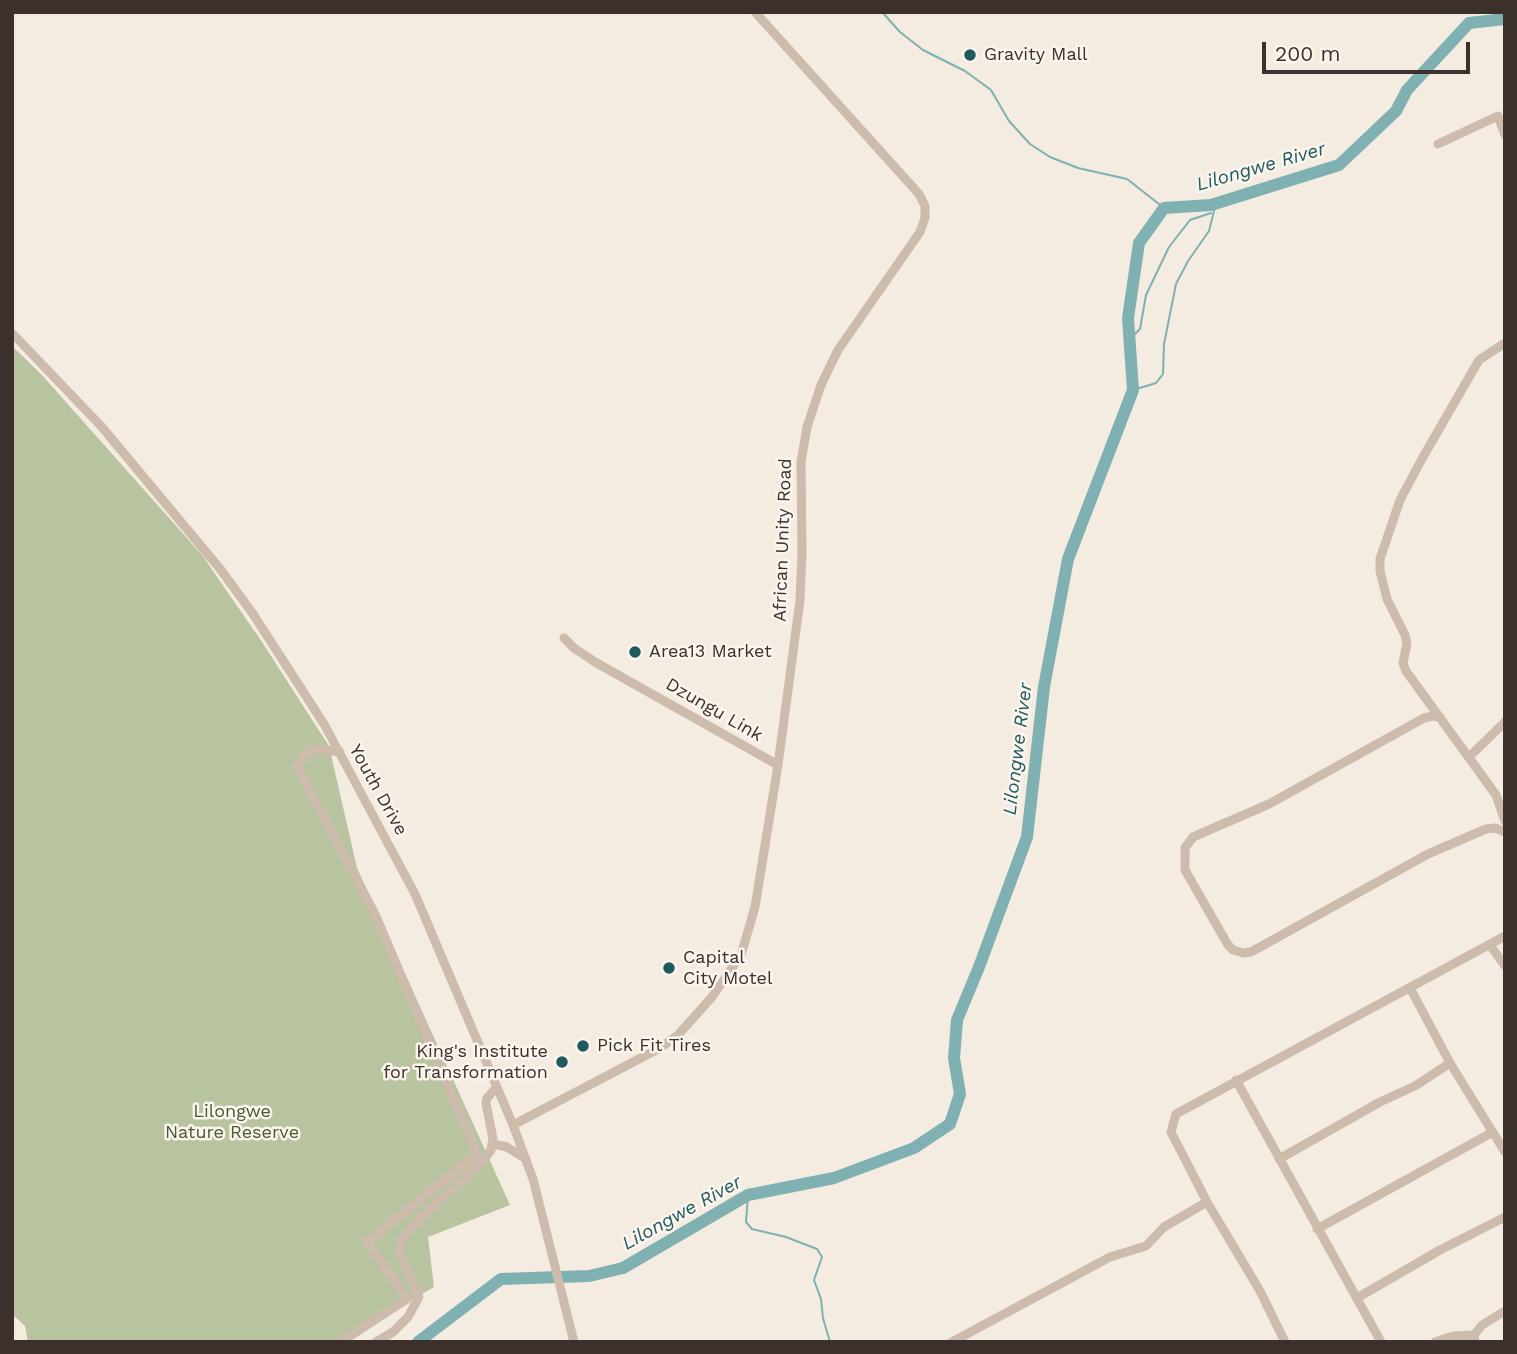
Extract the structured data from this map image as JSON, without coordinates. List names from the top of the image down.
{
  "streets": {
    "street": ["African Unity Road", "Dzungu Link", "Youth Drive"]
  },
  "crossings": [
    ["African Unity Road", "Dzungu Link"],
    ["African Unity Road", "Youth Drive"]
  ],
  "water": ["Lilongwe River"],
  "parks": ["Lilongwe Nature Reserve"],
  "places": [
    "Gravity Mall",
    "Area13 Market",
    "Capital City Motel",
    "Pick Fit Tires",
    "King's Institute for Transformation"
  ],
  "scale_bar": "200 m"
}
